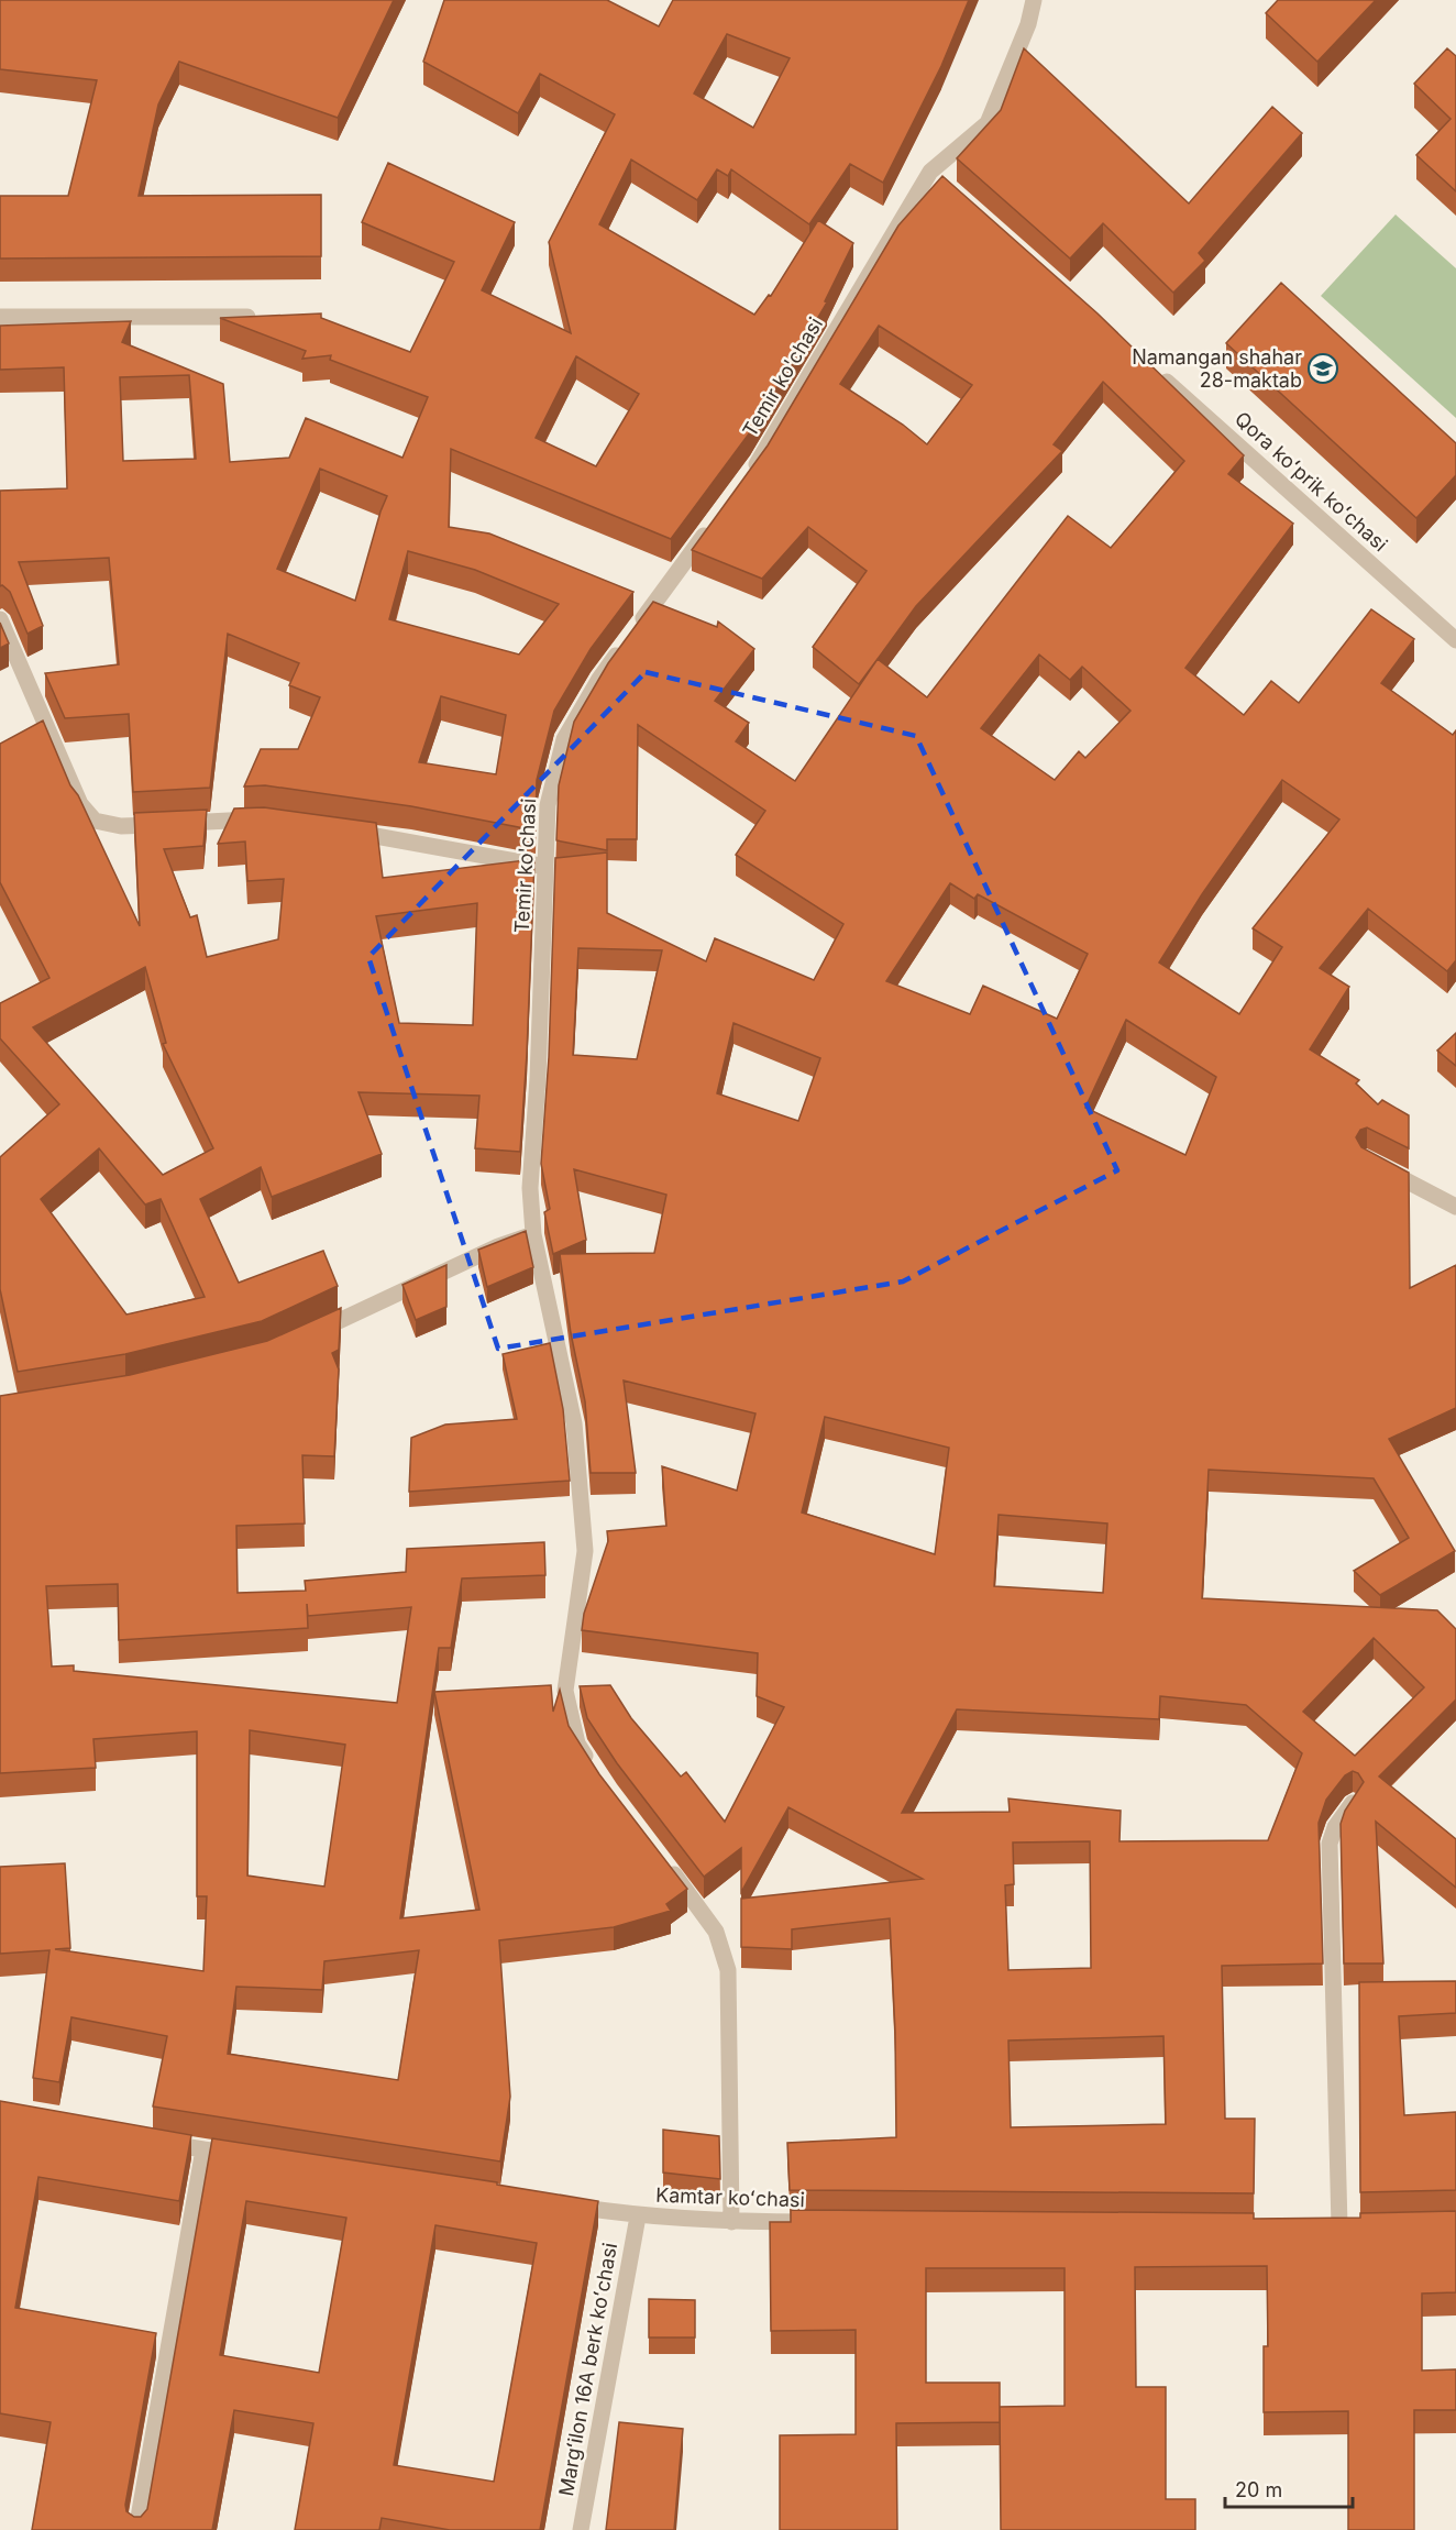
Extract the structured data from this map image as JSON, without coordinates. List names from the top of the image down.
{
  "streets": {
    "street": [
      "Temir ko'chasi",
      "Qora koʻprik koʻchasi",
      "Kamtar koʻchasi",
      "Margʻilon 16А berk koʻchasi"
    ]
  },
  "crossings": [
    ["Kamtar koʻchasi", "Margʻilon 16А berk koʻchasi"]
  ],
  "places": {
    "school or university": ["Namangan shahar 28-maktab"]
  },
  "scale_bar": "20 m"
}
